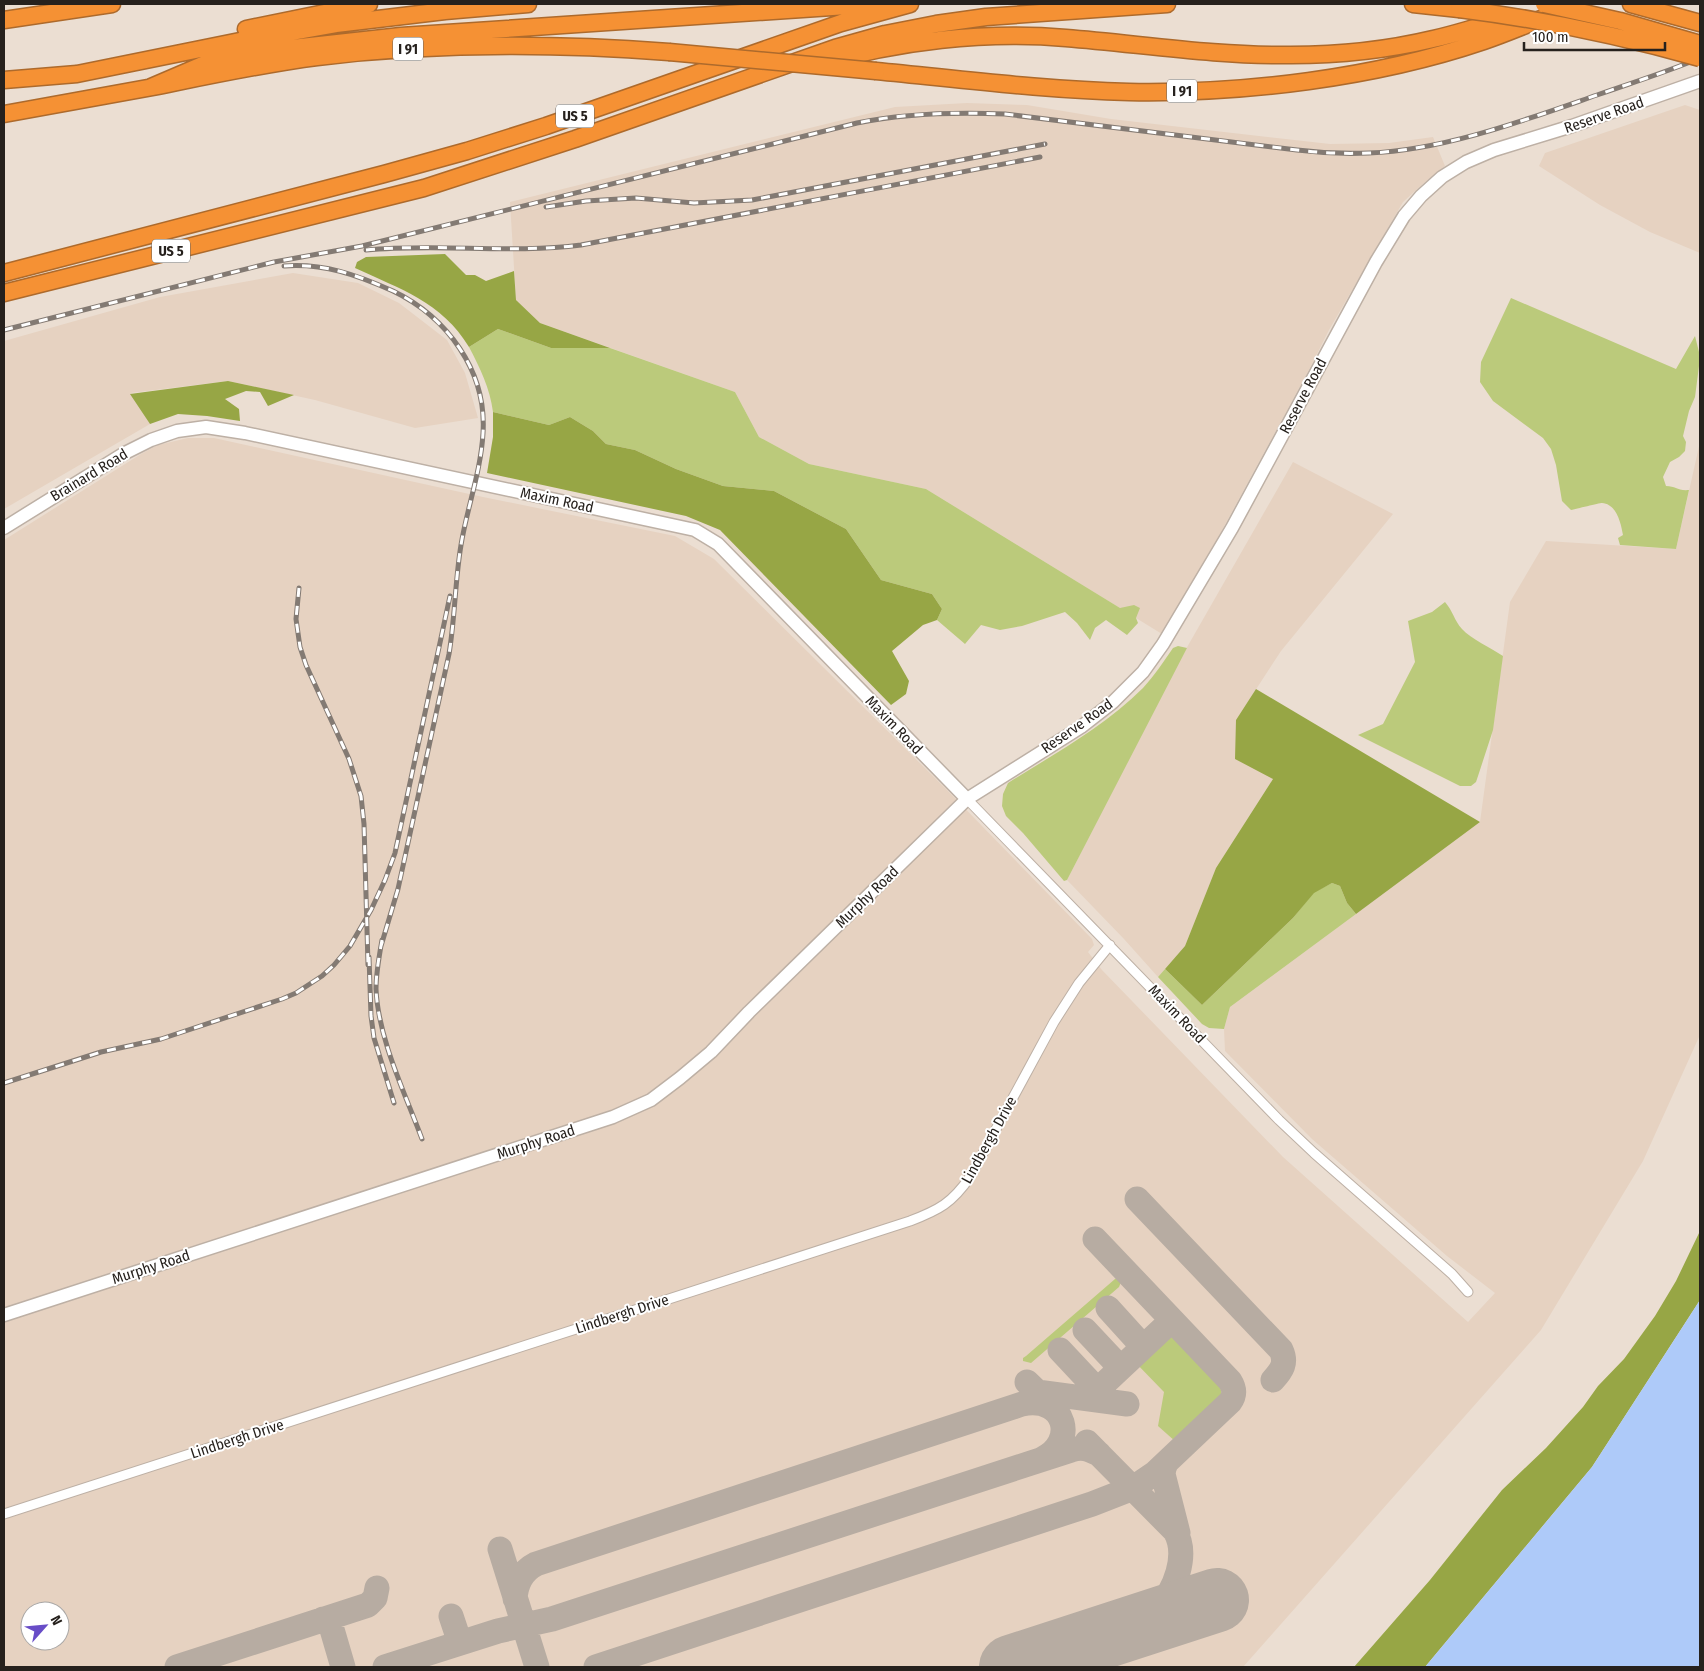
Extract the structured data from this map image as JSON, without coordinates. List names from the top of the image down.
{
  "streets": {
    "highway": ["I 91", "US 5"],
    "street": [
      "Reserve Road",
      "Brainard Road",
      "Maxim Road",
      "Murphy Road",
      "Lindbergh Drive"
    ]
  },
  "crossings": [
    ["Reserve Road", "Maxim Road"],
    ["Reserve Road", "Murphy Road"],
    ["Brainard Road", "Maxim Road"],
    ["Maxim Road", "Murphy Road"],
    ["Maxim Road", "Lindbergh Drive"]
  ],
  "scale_bar": "100 m",
  "north": "top right"
}
